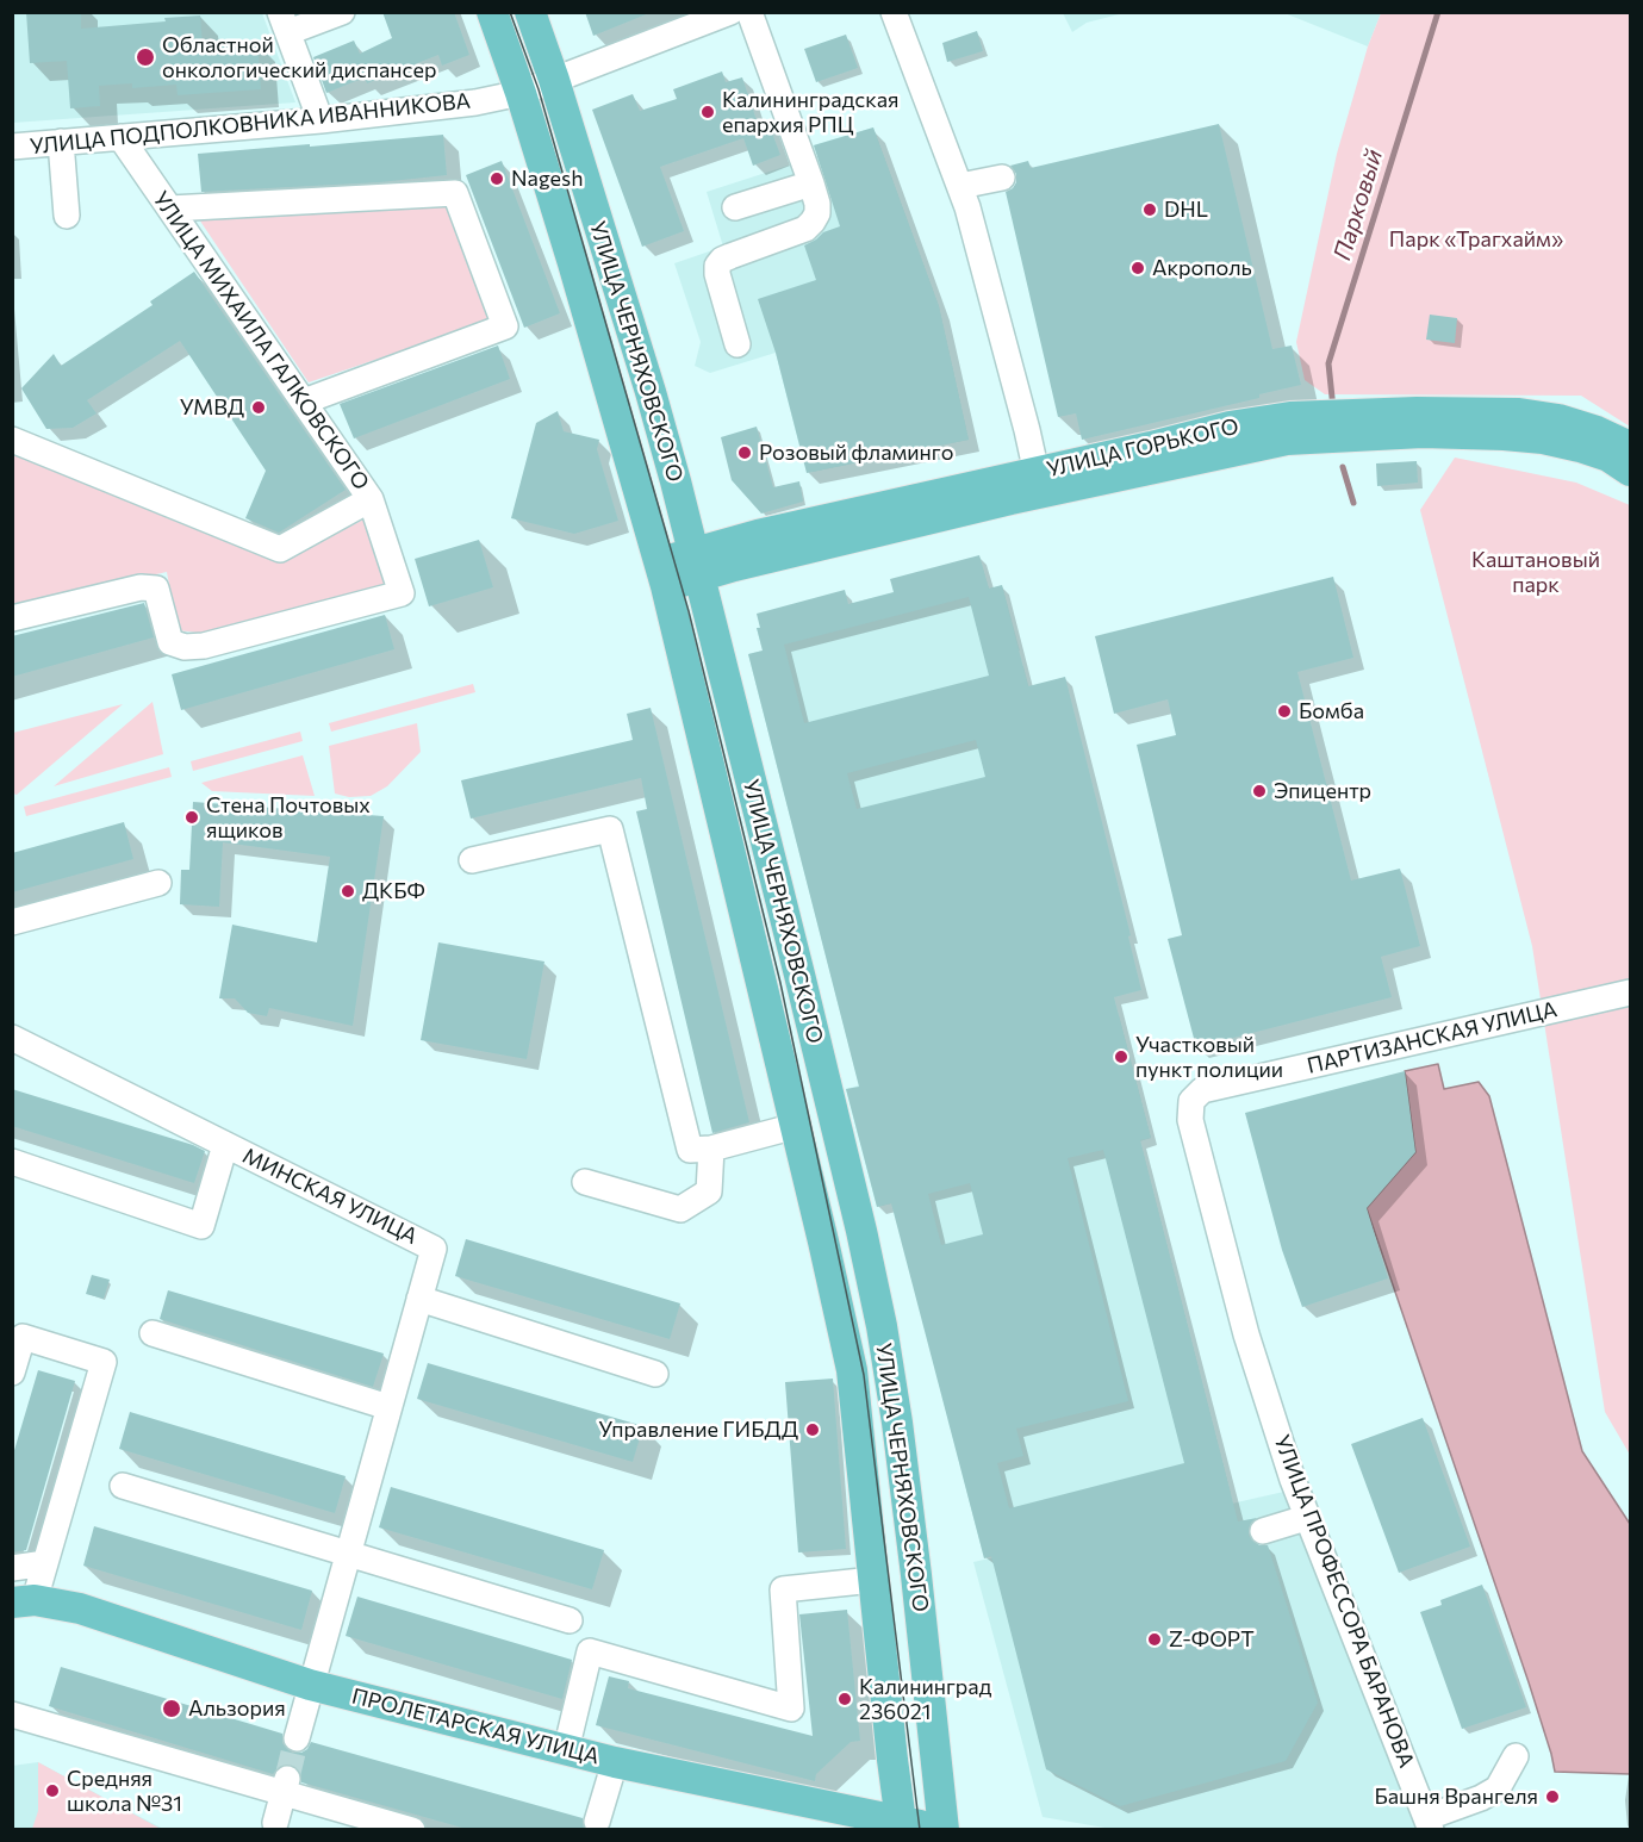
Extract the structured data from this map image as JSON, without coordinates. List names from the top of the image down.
{
  "streets": {
    "main road": ["УЛИЦА ЧЕРНЯХОВСКОГО", "УЛИЦА ГОРЬКОГО", "ПРОЛЕТАРСКАЯ УЛИЦА"],
    "street": [
      "УЛИЦА ПОДПОЛКОВНИКА ИВАННИКОВА",
      "УЛИЦА МИХАИЛА ГАЛКОВСКОГО",
      "ПАРТИЗАНСКАЯ УЛИЦА",
      "МИНСКАЯ УЛИЦА",
      "УЛИЦА ПРОФЕССОРА БАРАНОВА"
    ]
  },
  "crossings": [
    ["УЛИЦА ПОДПОЛКОВНИКА ИВАННИКОВА", "УЛИЦА МИХАИЛА ГАЛКОВСКОГО"],
    ["УЛИЦА ПОДПОЛКОВНИКА ИВАННИКОВА", "УЛИЦА ЧЕРНЯХОВСКОГО"],
    ["УЛИЦА ЧЕРНЯХОВСКОГО", "УЛИЦА ГОРЬКОГО"],
    ["УЛИЦА ЧЕРНЯХОВСКОГО", "ПРОЛЕТАРСКАЯ УЛИЦА"],
    ["ПАРТИЗАНСКАЯ УЛИЦА", "УЛИЦА ПРОФЕССОРА БАРАНОВА"],
    ["МИНСКАЯ УЛИЦА", "ПРОЛЕТАРСКАЯ УЛИЦА"]
  ],
  "water": ["Парковый"],
  "parks": ["Парк «Трагхайм»", "Каштановый парк"],
  "places": [
    "Областной онкологический диспансер",
    "Калининградская епархия РПЦ",
    "Nagesh",
    "DHL",
    "Акрополь",
    "УМВД",
    "Розовый фламинго",
    "Бомба",
    "Эпицентр",
    "Стена Почтовых ящиков",
    "ДКБФ",
    "Участковый пункт полиции",
    "Управление ГИБДД",
    "Z-ФОРТ",
    "Калининград 236021",
    "Альзория",
    "Средняя школа №31",
    "Башня Врангеля"
  ]
}
